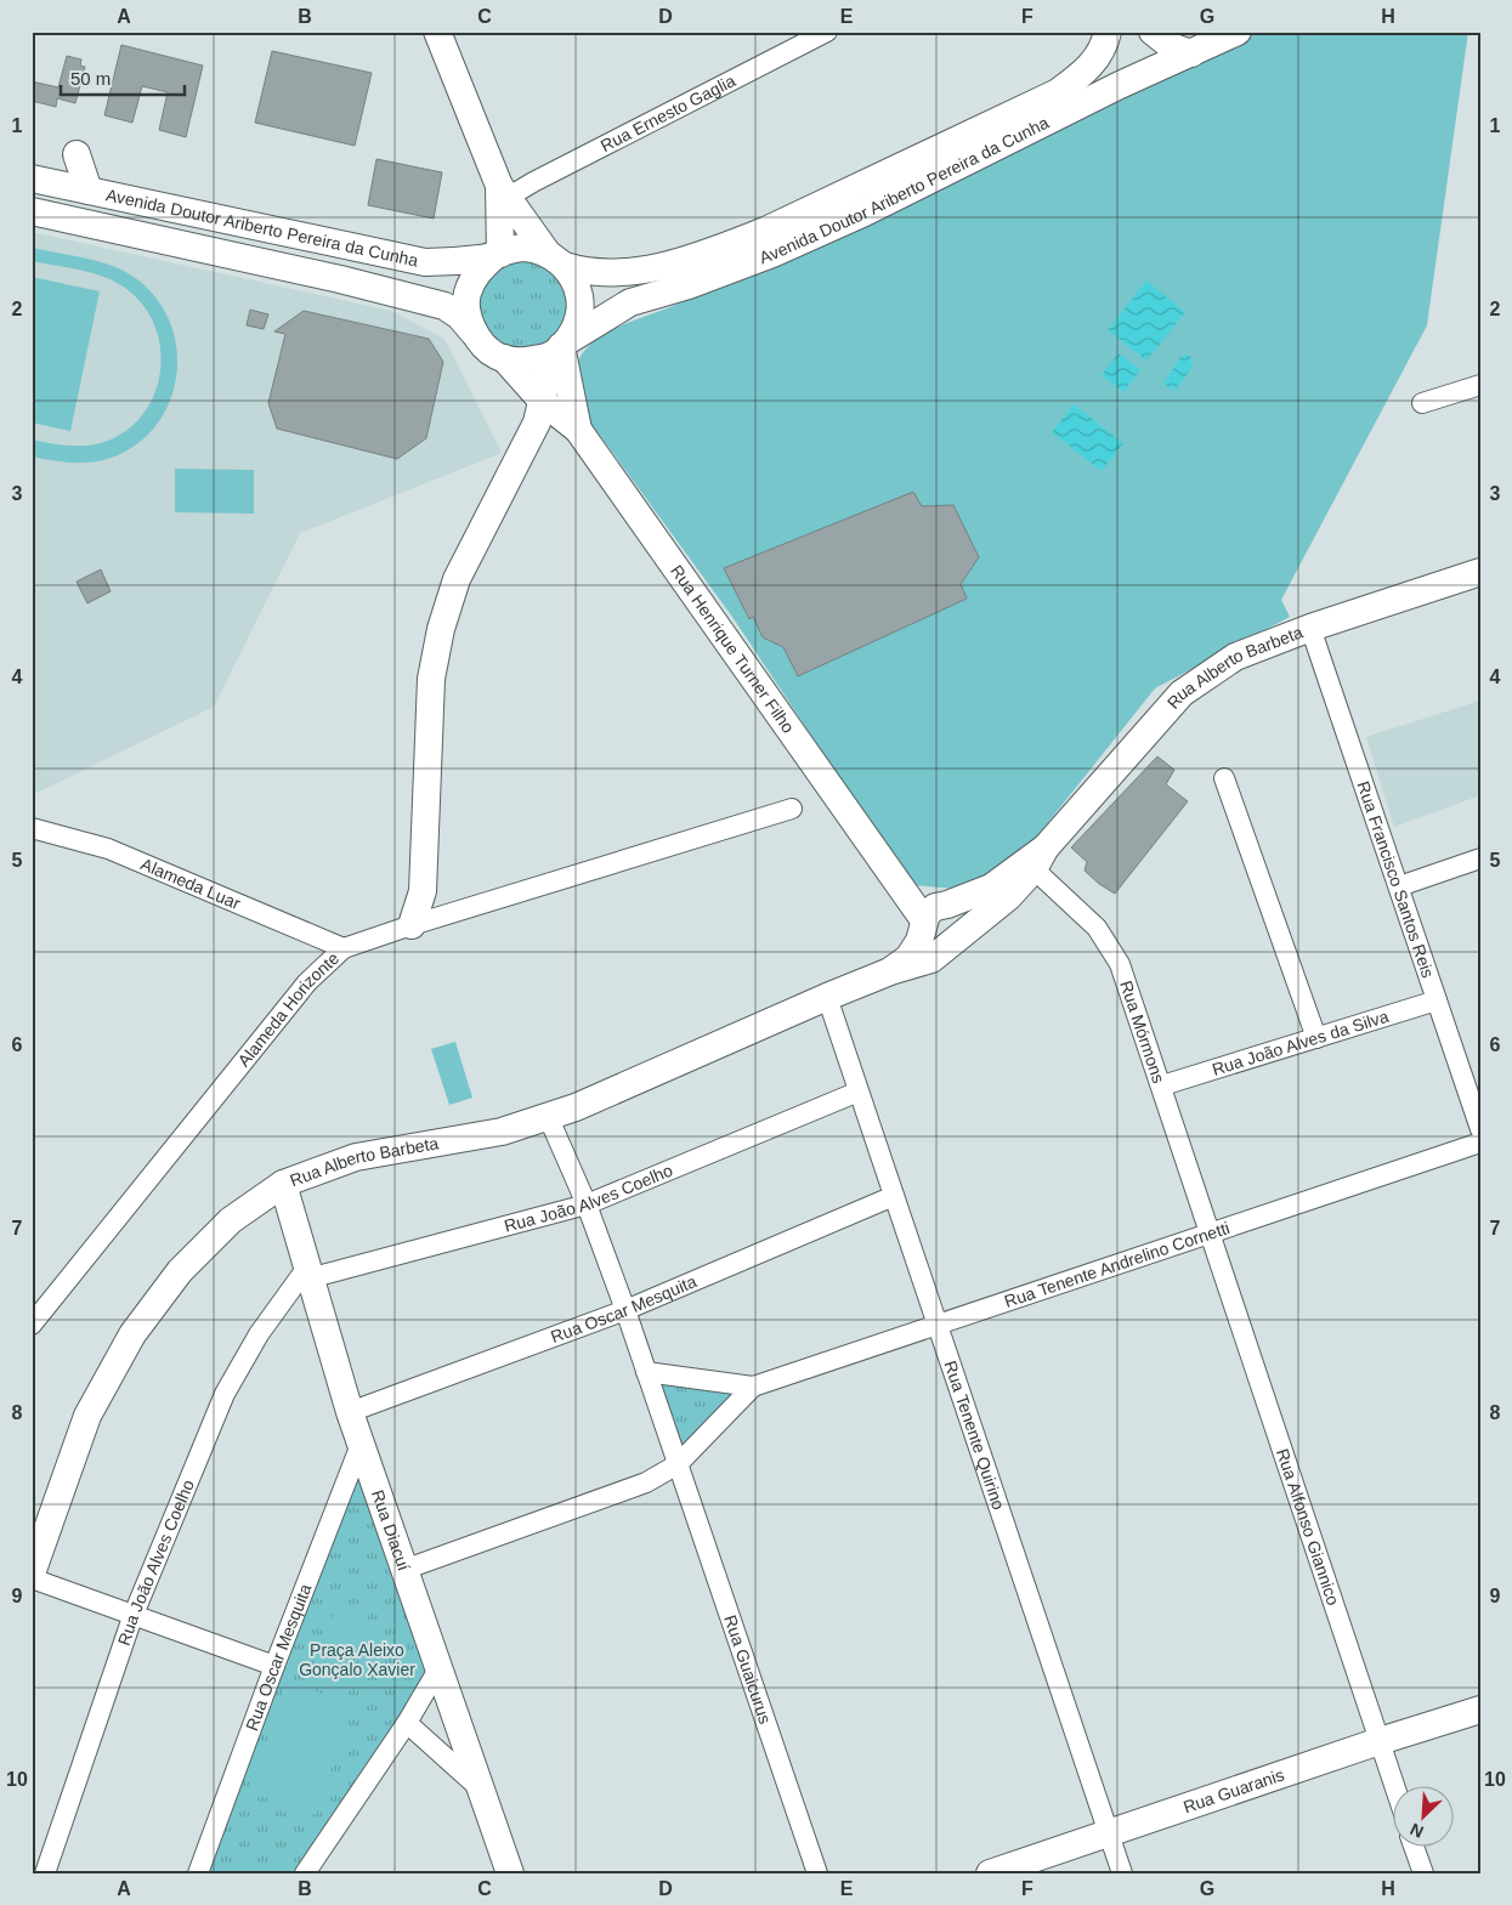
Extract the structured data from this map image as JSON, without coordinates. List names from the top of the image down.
{
  "streets": {
    "main road": [
      "Avenida Doutor Ariberto Pereira da Cunha",
      "Rua Henrique Turner Filho",
      "Rua Alberto Barbeta",
      "Rua Diacuí",
      "Rua Guaranis"
    ],
    "street": [
      "Rua Ernesto Gaglia",
      "Rua Francisco Santos Reis",
      "Alameda Luar",
      "Alameda Horizonte",
      "Rua Mórmons",
      "Rua João Alves da Silva",
      "Rua João Alves Coelho",
      "Rua Tenente Andrelino Cornetti",
      "Rua Oscar Mesquita",
      "Rua Tenente Quirino",
      "Rua Alfonso Giannico",
      "Rua Guaicurus"
    ]
  },
  "crossings": [
    ["Avenida Doutor Ariberto Pereira da Cunha", "Rua Henrique Turner Filho"],
    ["Rua Alberto Barbeta", "Rua Francisco Santos Reis"],
    ["Rua Alberto Barbeta", "Rua Mórmons"],
    ["Rua Alberto Barbeta", "Rua Tenente Quirino"],
    ["Rua Alberto Barbeta", "Rua Diacuí"],
    ["Rua Alberto Barbeta", "Rua Guaicurus"],
    ["Rua Francisco Santos Reis", "Rua João Alves da Silva"],
    ["Alameda Luar", "Alameda Horizonte"],
    ["Rua Mórmons", "Rua João Alves da Silva"],
    ["Rua Mórmons", "Rua Tenente Andrelino Cornetti"],
    ["Rua Mórmons", "Rua Alfonso Giannico"],
    ["Rua João Alves Coelho", "Rua Tenente Quirino"],
    ["Rua João Alves Coelho", "Rua Diacuí"],
    ["Rua João Alves Coelho", "Rua Guaicurus"],
    ["Rua Tenente Andrelino Cornetti", "Rua Tenente Quirino"],
    ["Rua Tenente Andrelino Cornetti", "Rua Alfonso Giannico"],
    ["Rua Oscar Mesquita", "Rua Tenente Quirino"],
    ["Rua Oscar Mesquita", "Rua Diacuí"],
    ["Rua Oscar Mesquita", "Rua Guaicurus"],
    ["Rua Tenente Quirino", "Rua Guaranis"],
    ["Rua Alfonso Giannico", "Rua Guaranis"]
  ],
  "parks": ["Praça Aleixo Gonçalo Xavier"],
  "scale_bar": "50 m",
  "north": "bottom left",
  "grid": {
    "columns": [
      "A",
      "B",
      "C",
      "D",
      "E",
      "F",
      "G",
      "H"
    ],
    "rows": [
      "1",
      "2",
      "3",
      "4",
      "5",
      "6",
      "7",
      "8",
      "9",
      "10"
    ]
  }
}
